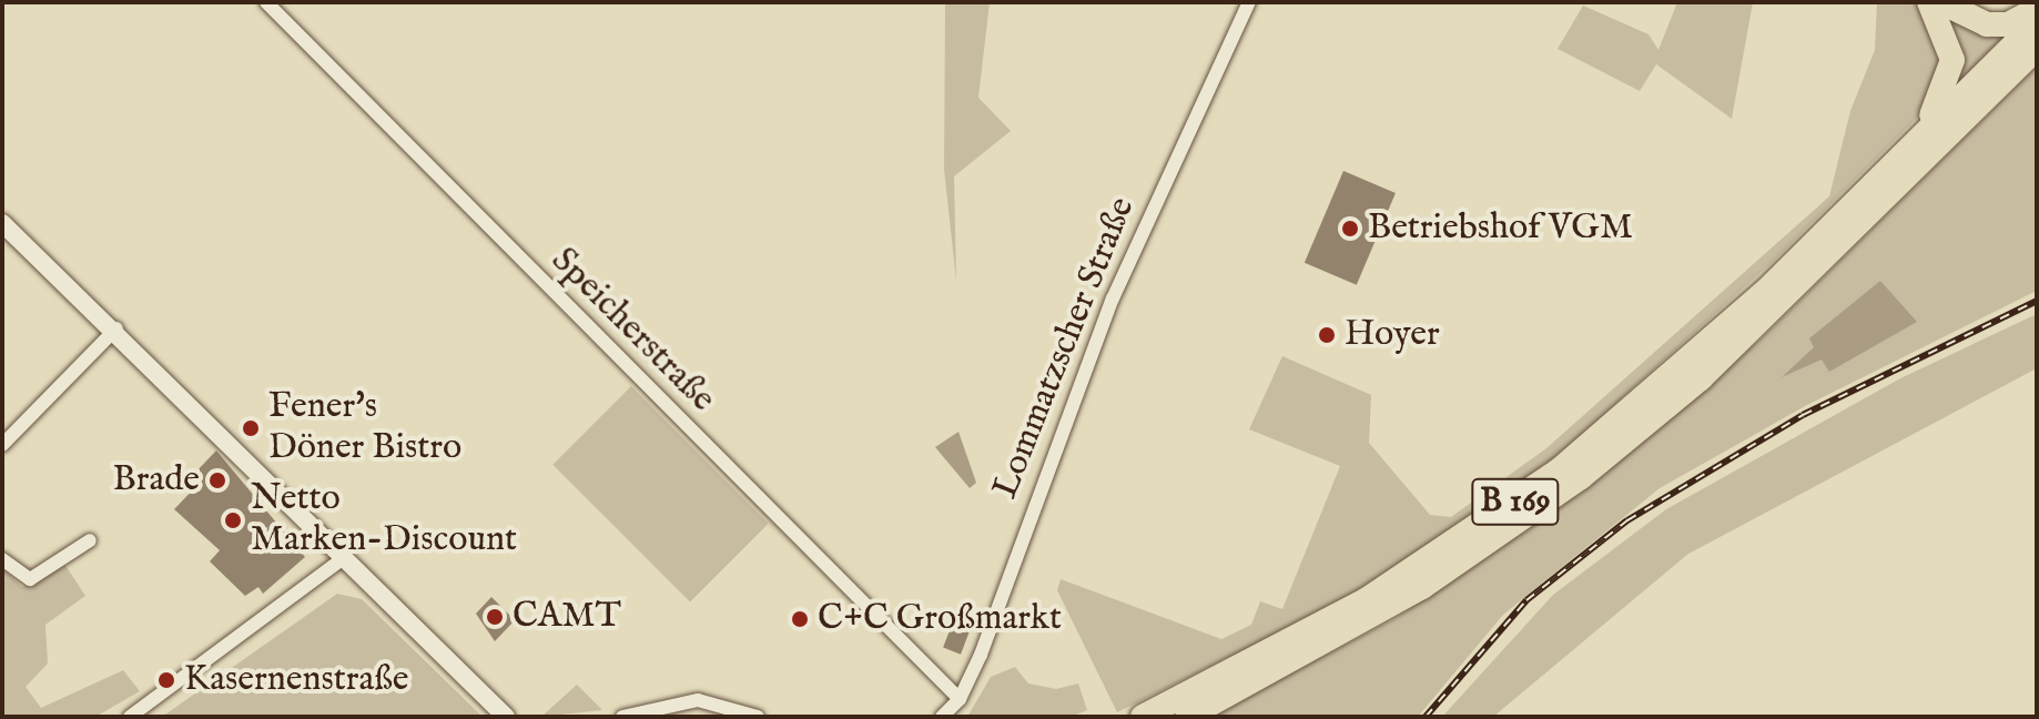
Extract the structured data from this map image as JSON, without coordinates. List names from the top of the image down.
{
  "streets": {
    "highway": ["B 169"],
    "street": ["Speicherstraße", "Lommatzscher Straße"]
  },
  "crossings": [
    ["Speicherstraße", "Lommatzscher Straße"]
  ],
  "places": [
    "Betriebshof VGM",
    "Hoyer",
    "Fener's Döner Bistro",
    "Brade",
    "Netto Marken-Discount",
    "CAMT",
    "C+C Großmarkt",
    "Kasernenstraße"
  ]
}
